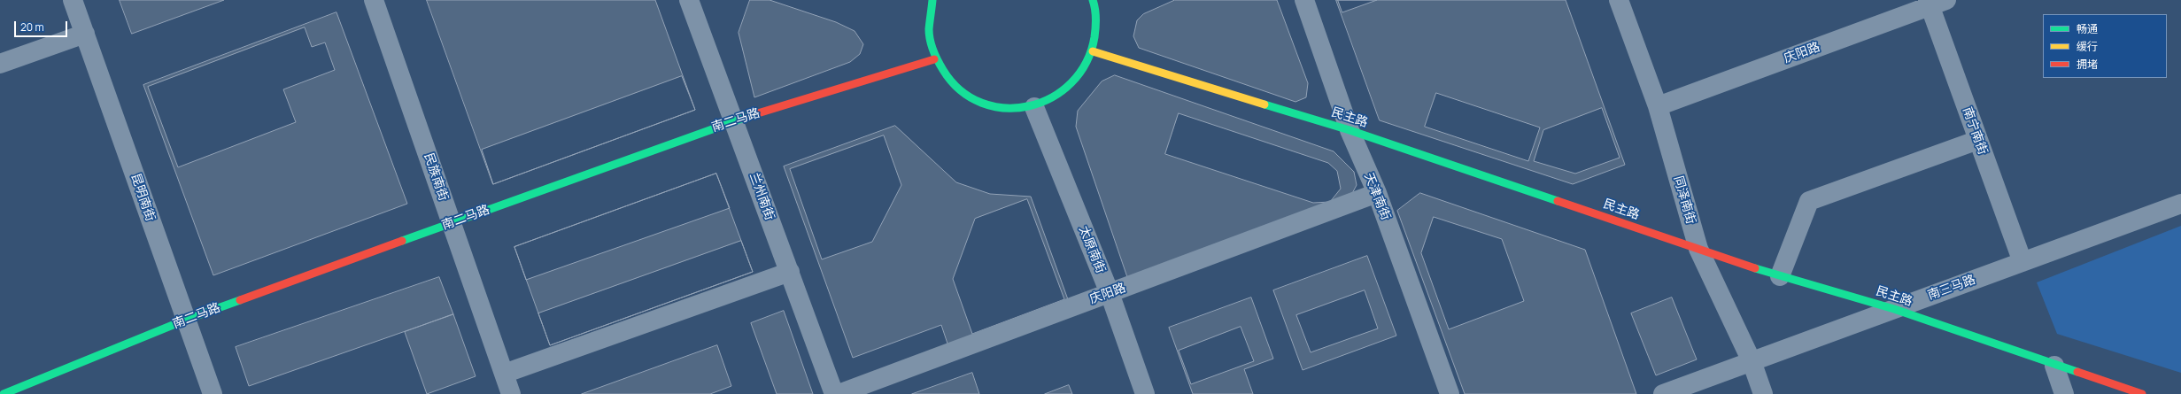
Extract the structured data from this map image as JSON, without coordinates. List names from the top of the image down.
{
  "streets": {
    "street": [
      "庆阳路",
      "民主路",
      "南二马路",
      "南宁南街",
      "民族南街",
      "兰州南街",
      "天津南街",
      "昆明南街",
      "同泽南街",
      "太原南街",
      "南三马路"
    ]
  },
  "crossings": [
    ["庆阳路", "南宁南街"],
    ["庆阳路", "天津南街"],
    ["庆阳路", "同泽南街"],
    ["庆阳路", "太原南街"],
    ["民主路", "天津南街"],
    ["民主路", "同泽南街"],
    ["民主路", "南三马路"],
    ["南二马路", "民族南街"],
    ["南二马路", "兰州南街"],
    ["南二马路", "昆明南街"],
    ["南宁南街", "南三马路"],
    ["同泽南街", "南三马路"]
  ],
  "legend": ["畅通", "缓行", "拥堵"],
  "scale_bar": "20 m"
}
